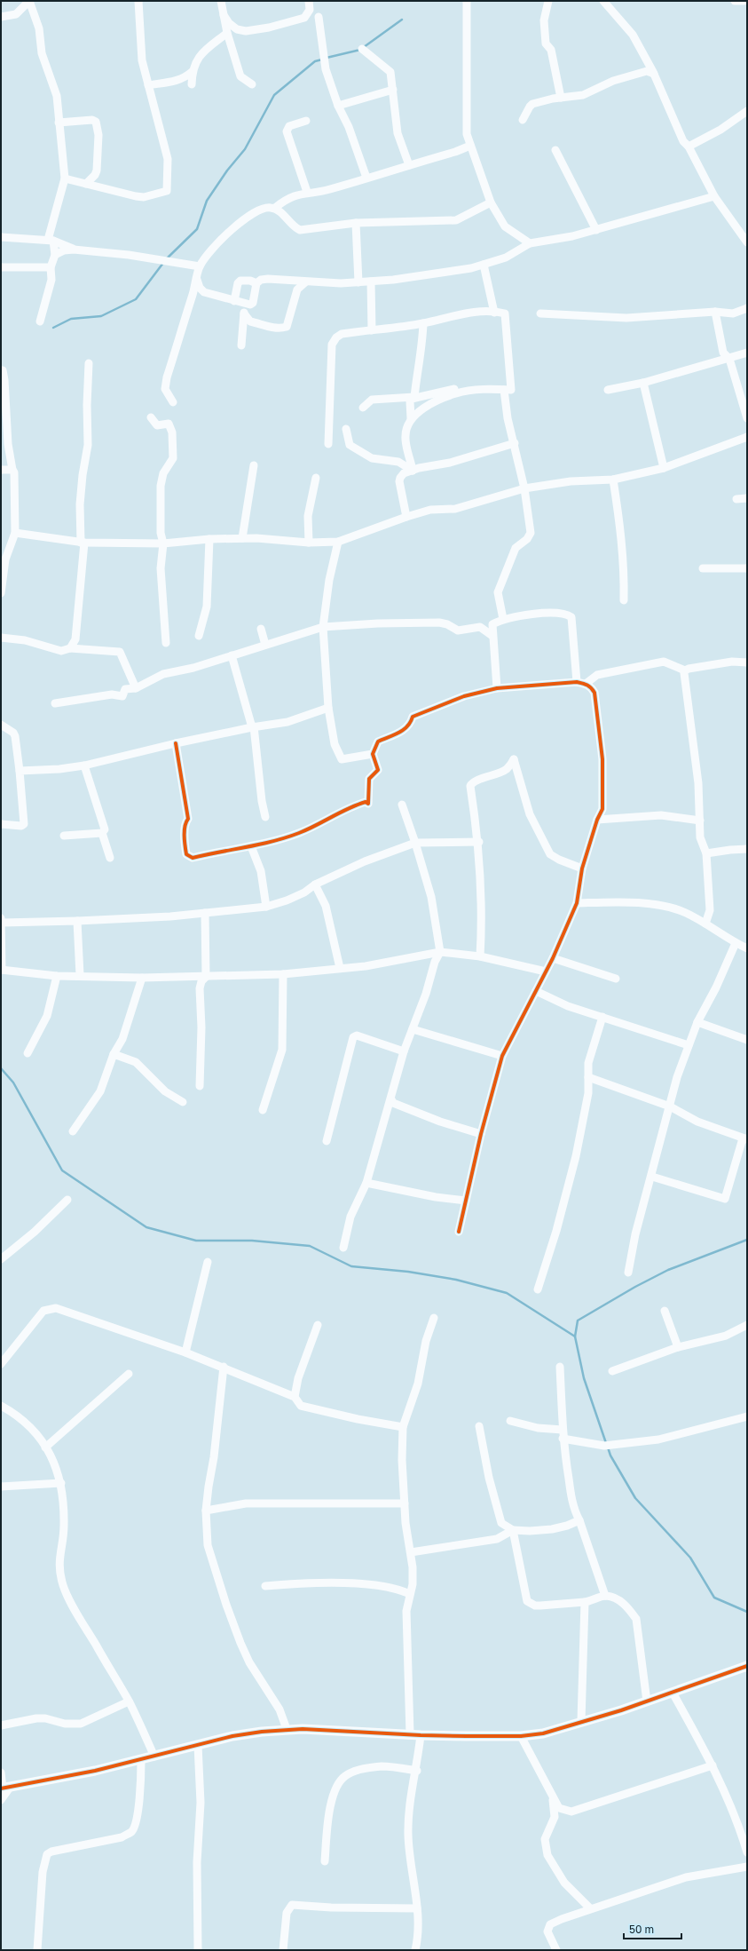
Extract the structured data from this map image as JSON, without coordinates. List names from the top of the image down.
{
  "scale_bar": "50 m"
}
